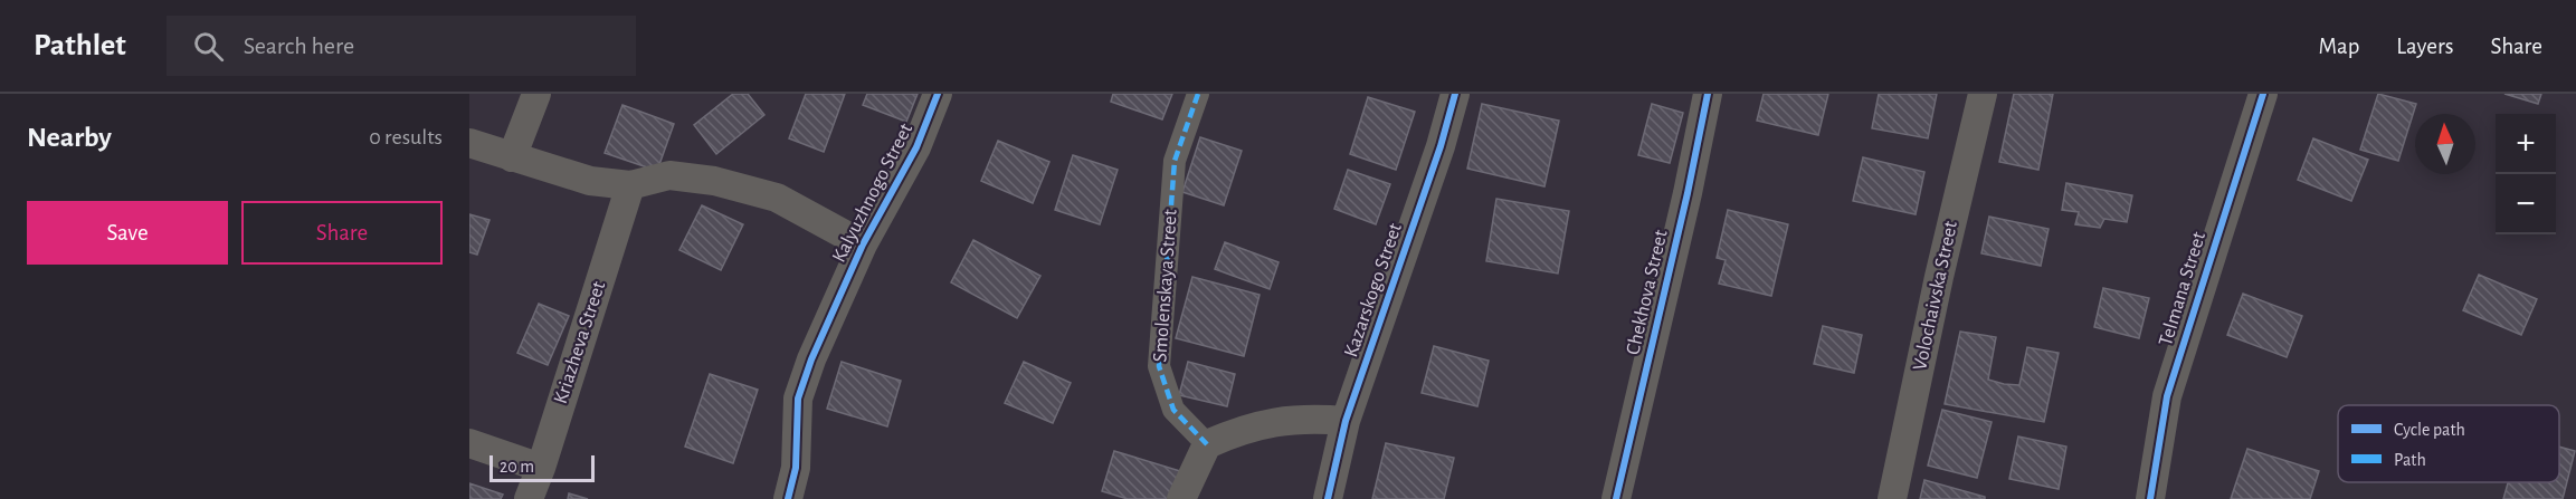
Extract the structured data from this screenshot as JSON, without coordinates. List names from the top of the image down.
{
  "streets": {
    "street": [
      "Kalyuzhnogo Street",
      "Smolenskaya Street",
      "Telmana Street",
      "Kazarskogo Street",
      "Chekhova Street",
      "Volochaivska Street",
      "Kriazheva Street"
    ]
  },
  "legend": ["Cycle path", "Path"],
  "scale_bar": "20 m",
  "north": "top",
  "page": {
    "header": "Pathlet",
    "search": "Search here",
    "nav": ["Map", "Layers", "Share"],
    "heading": ["Nearby", "0 results"],
    "map_buttons": ["+", "−"],
    "buttons": ["Save", "Share"],
    "scale": "20 m"
  }
}
